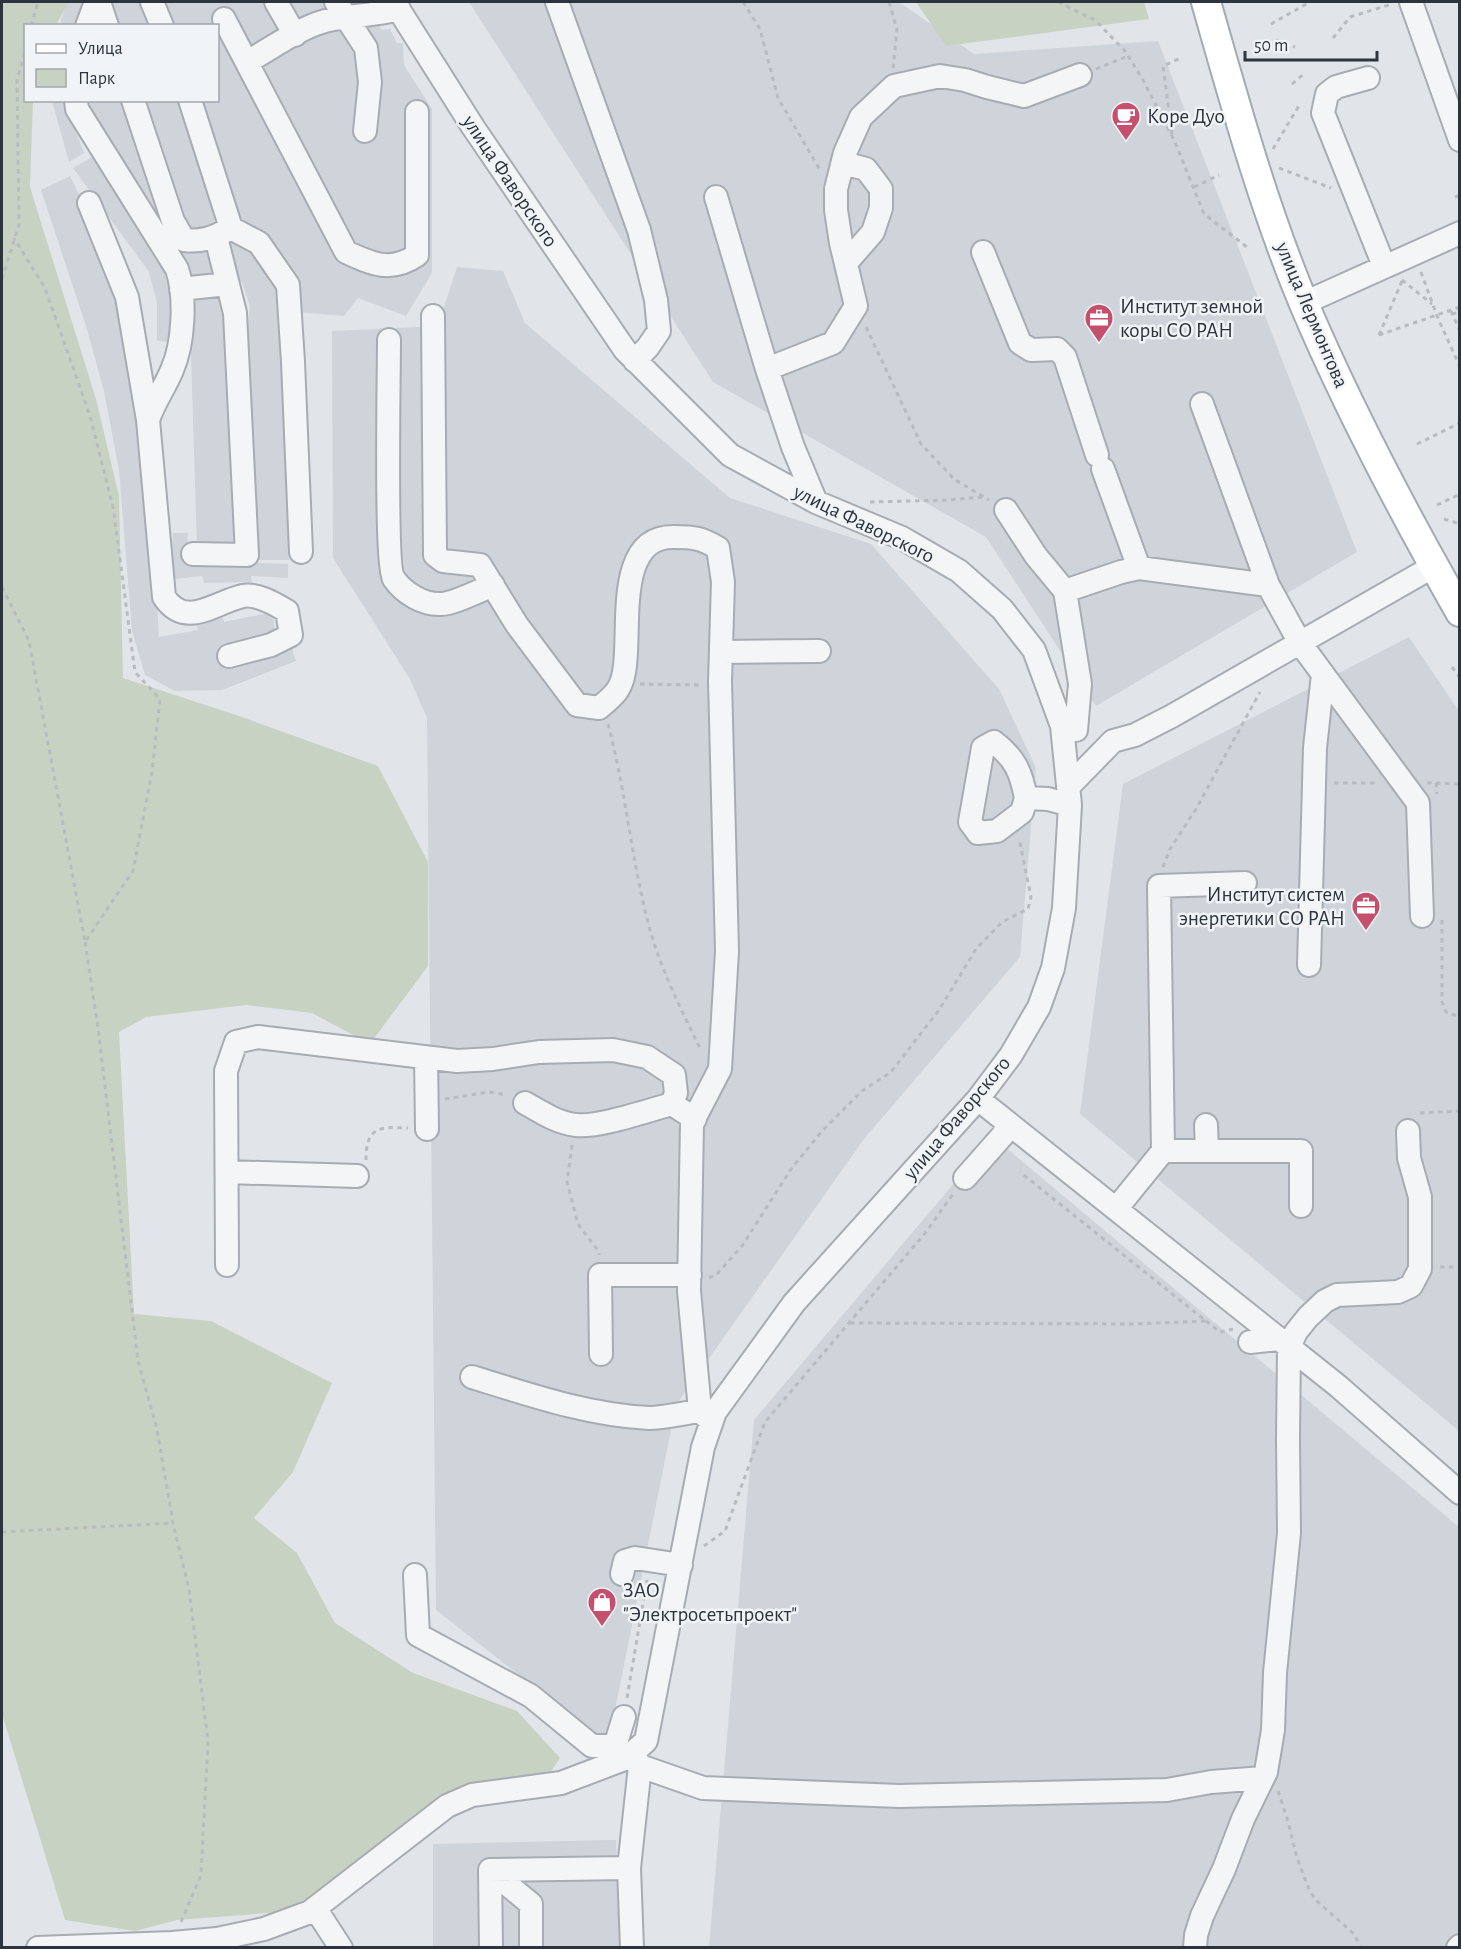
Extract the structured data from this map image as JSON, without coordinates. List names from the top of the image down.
{
  "streets": {
    "main road": ["улица Лермонтова"],
    "street": ["улица Фаворского"]
  },
  "places": {
    "cafe": ["Коре Дуо"],
    "office": ["Институт земной коры СО РАН", "Институт систем энергетики СО РАН"],
    "shop": ["ЗАО \"Электросетьпроект\""]
  },
  "legend": ["Улица", "Парк"],
  "scale_bar": "50 m"
}
